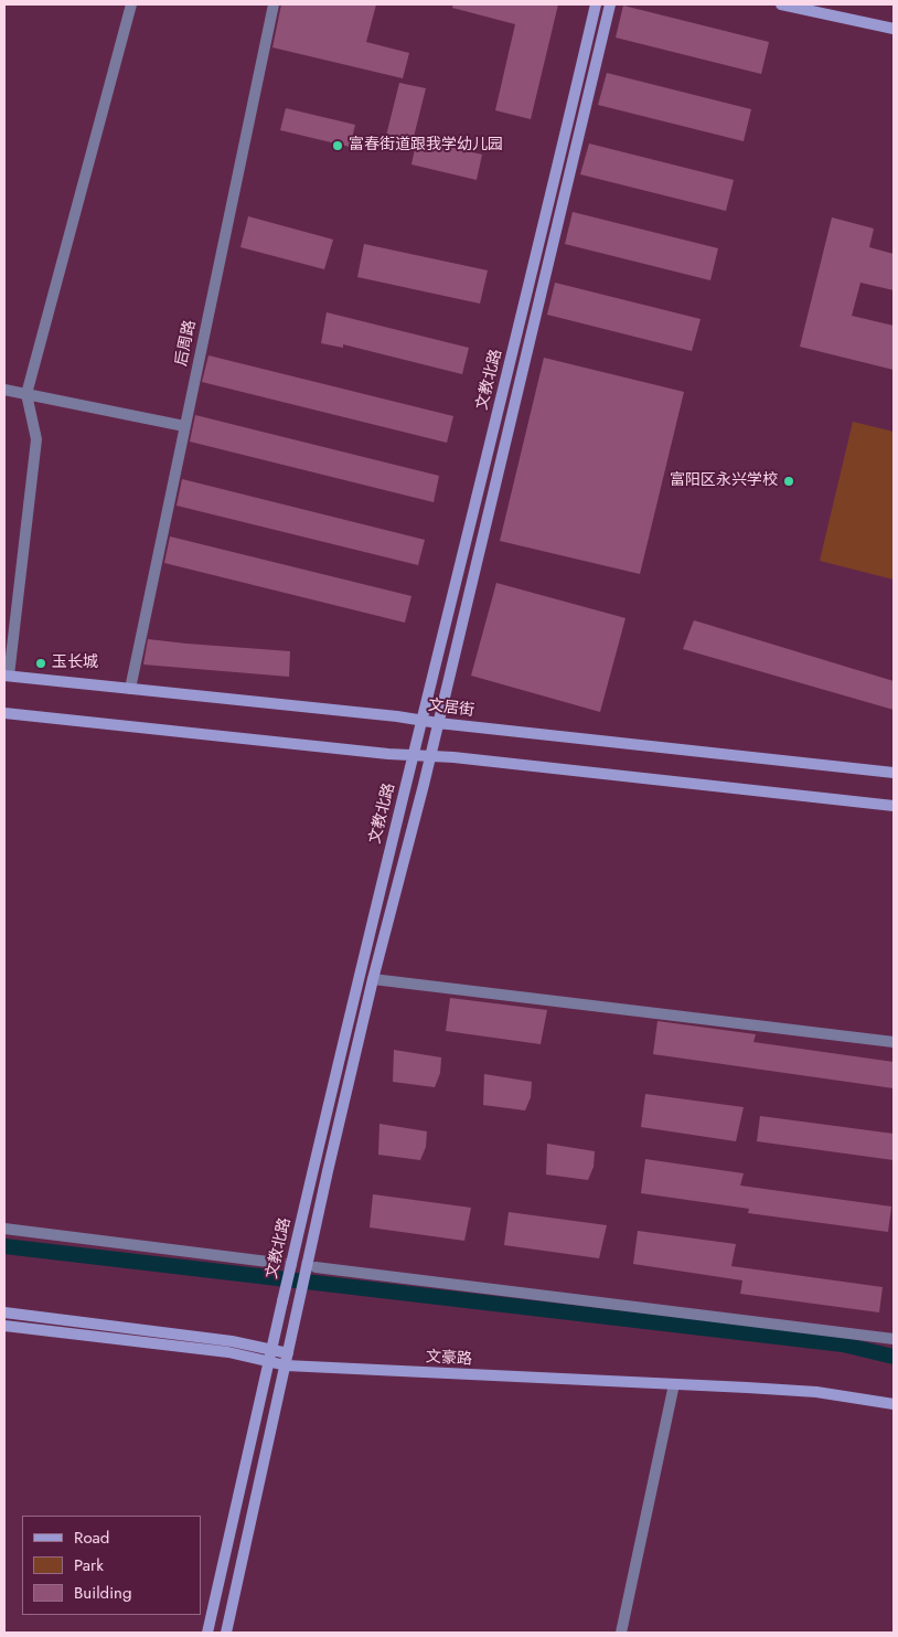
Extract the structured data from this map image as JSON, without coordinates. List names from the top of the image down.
{
  "streets": {
    "street": [
      "后周路",
      "文教北路",
      "文居街",
      "文豪路"
    ]
  },
  "crossings": [
    ["后周路", "文居街"],
    ["文教北路", "文居街"],
    ["文教北路", "文豪路"]
  ],
  "places": ["富春街道跟我学幼儿园", "富阳区永兴学校", "玉长城"],
  "legend": ["Road", "Park", "Building"]
}
